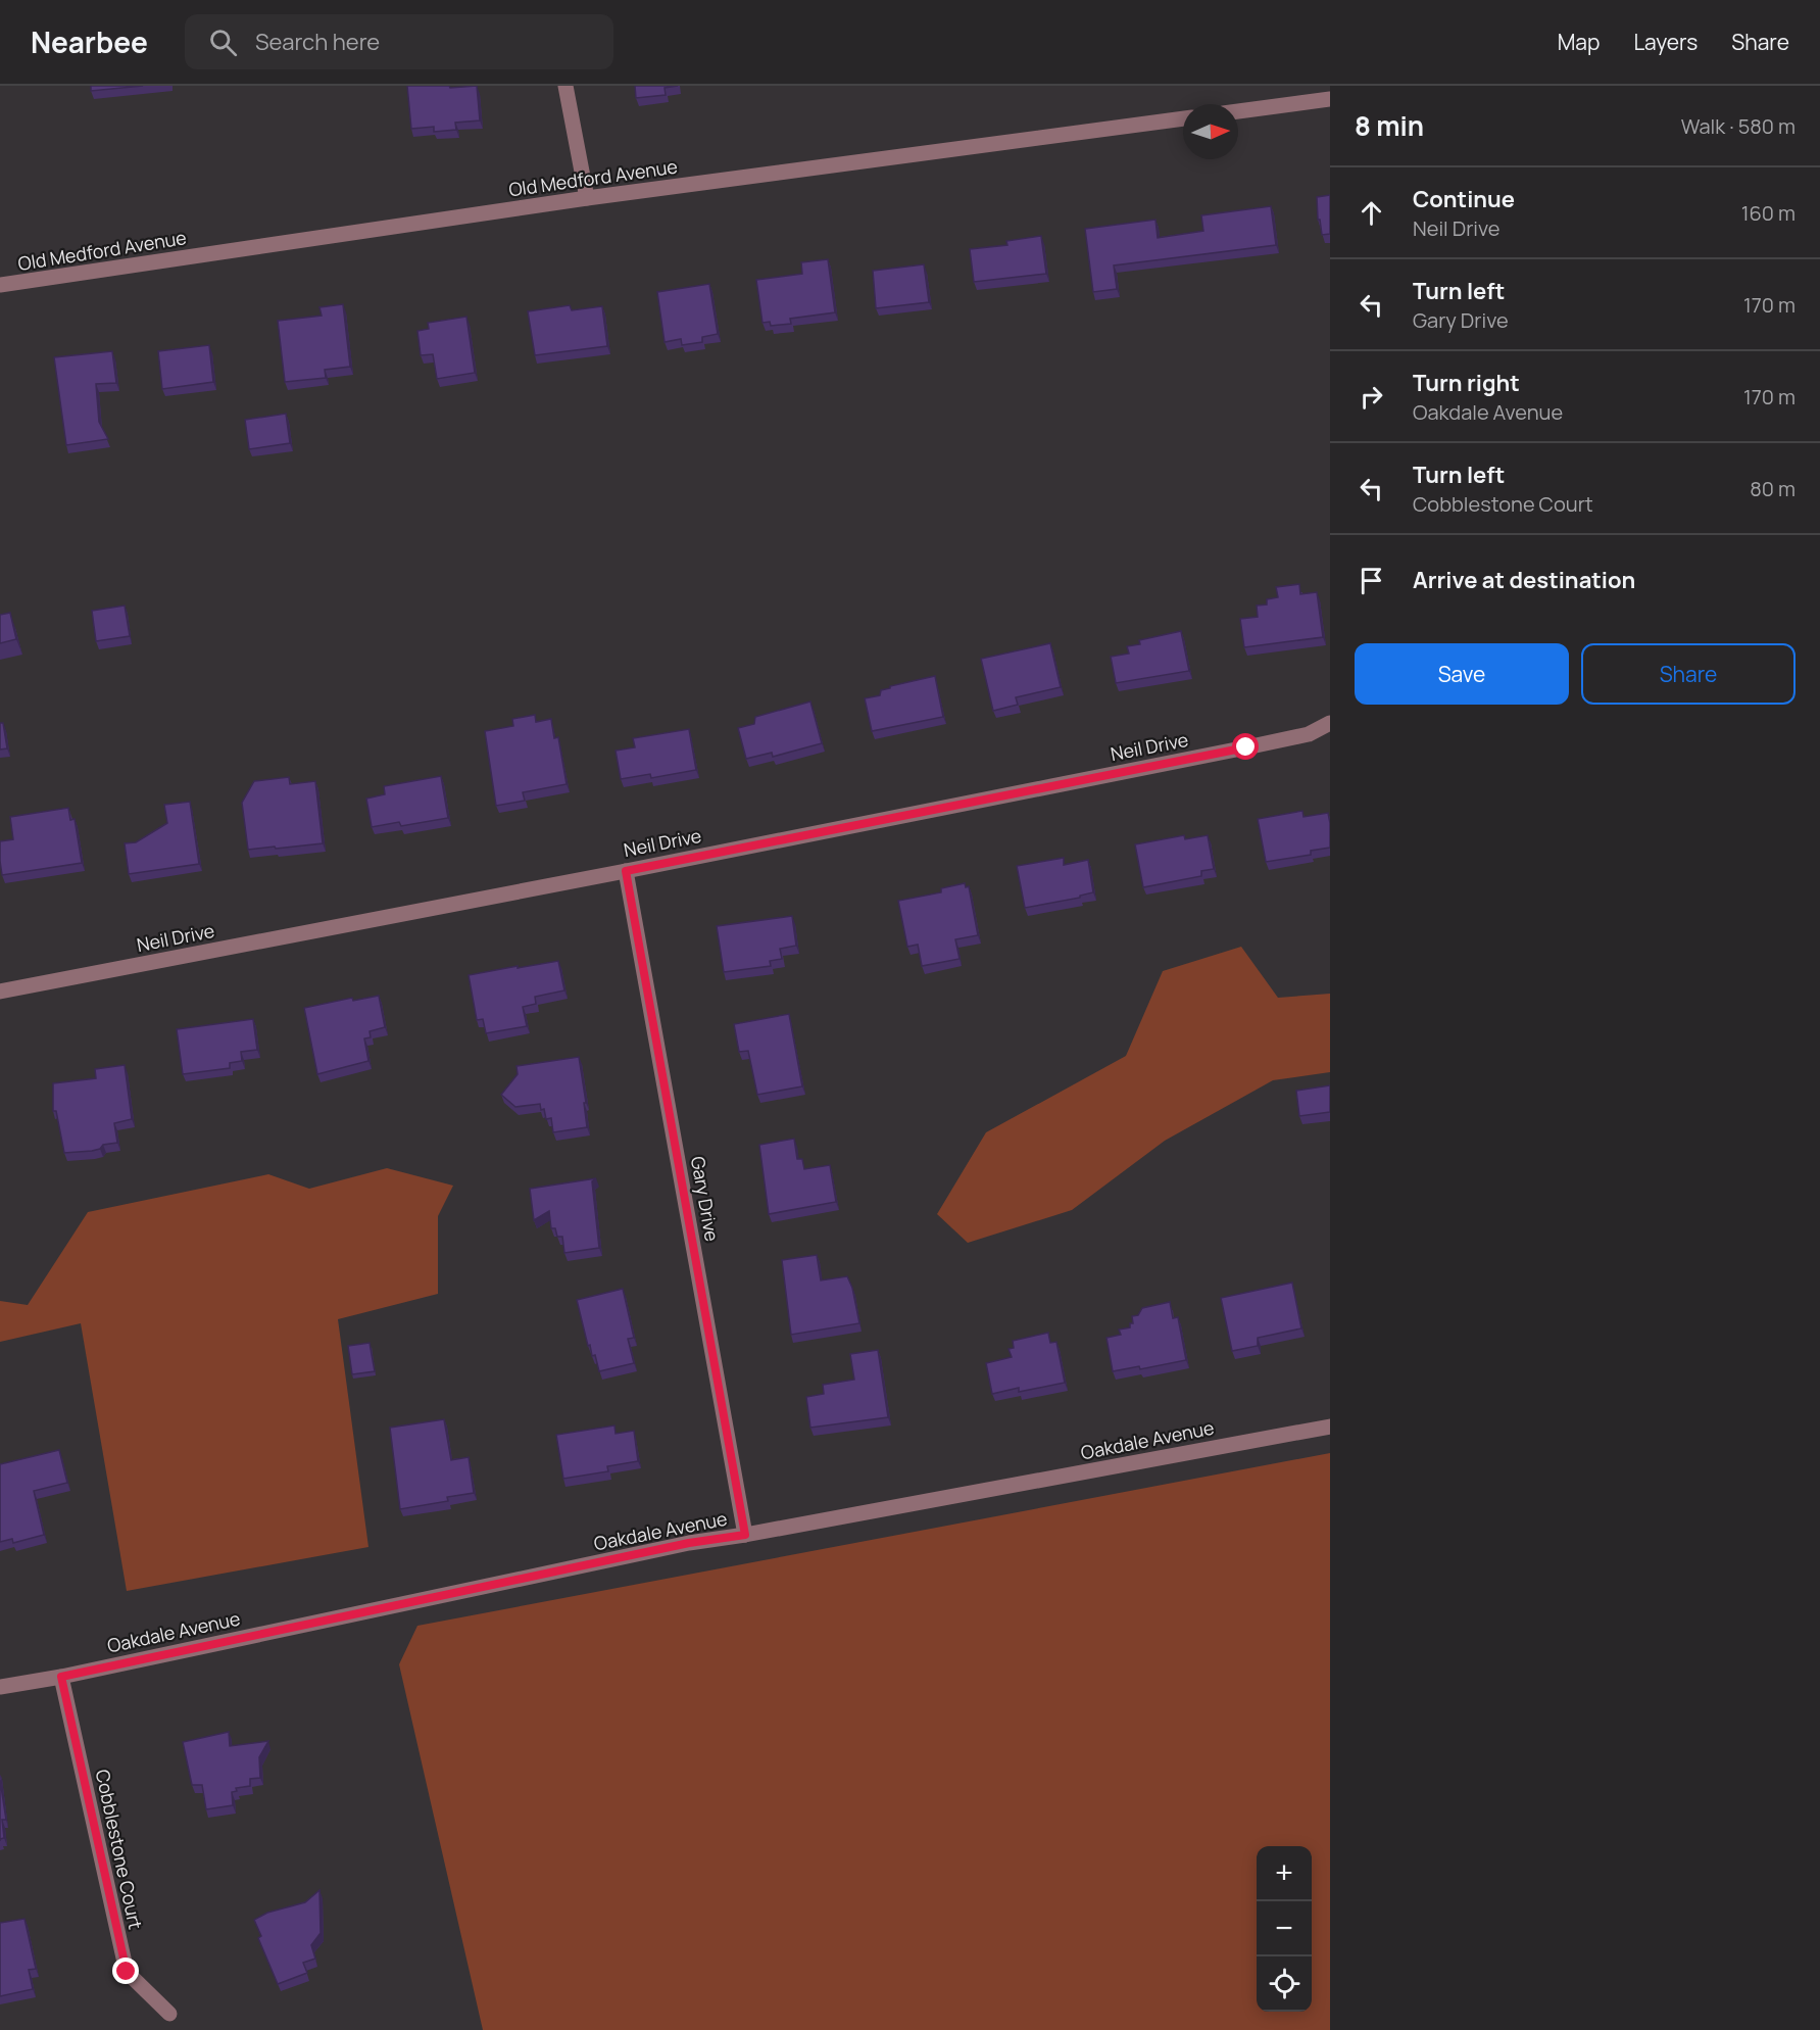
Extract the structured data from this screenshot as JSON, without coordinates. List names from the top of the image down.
{
  "streets": {
    "street": [
      "Old Medford Avenue",
      "Neil Drive",
      "Gary Drive",
      "Oakdale Avenue",
      "Cobblestone Court"
    ]
  },
  "crossings": [
    ["Neil Drive", "Gary Drive"],
    ["Gary Drive", "Oakdale Avenue"],
    ["Oakdale Avenue", "Cobblestone Court"]
  ],
  "north": "right",
  "page": {
    "header": "Nearbee",
    "search": "Search here",
    "nav": ["Map", "Layers", "Share"],
    "heading": ["8 min", "Walk · 580 m"],
    "list": [
      ["Continue", "Neil Drive", "160 m"],
      ["Turn left", "Gary Drive", "170 m"],
      ["Turn right", "Oakdale Avenue", "170 m"],
      ["Turn left", "Cobblestone Court", "80 m"],
      "Arrive at destination"
    ],
    "buttons": ["Save", "Share"],
    "map_buttons": ["+", "−"]
  }
}
